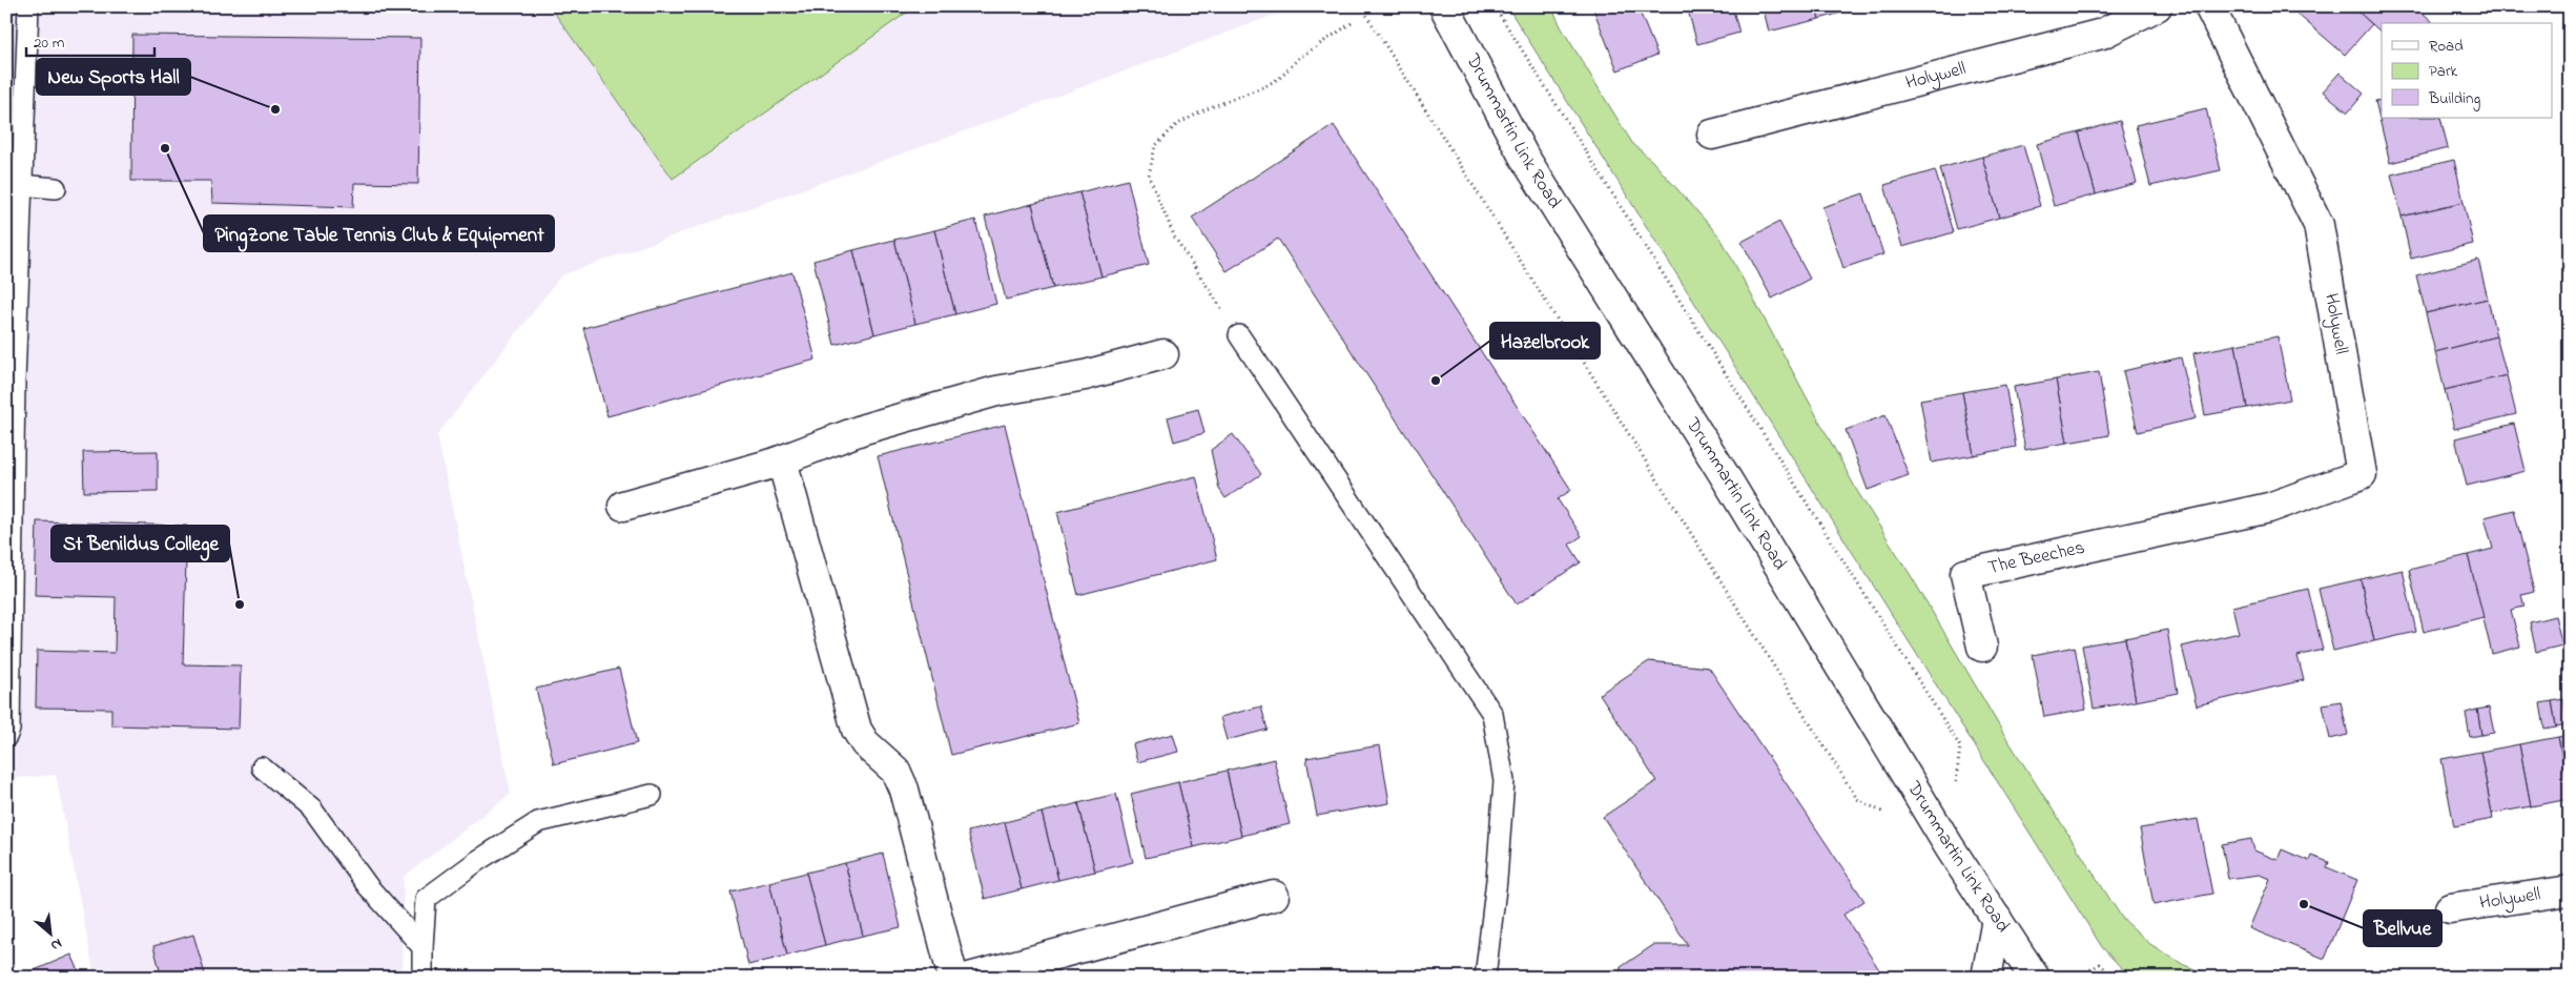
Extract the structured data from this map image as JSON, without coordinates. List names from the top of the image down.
{
  "streets": {
    "street": ["Holywell", "Drummartin Link Road", "The Beeches"]
  },
  "crossings": [
    ["Holywell", "The Beeches"]
  ],
  "places": [
    "New Sports Hall",
    "PingZone Table Tennis Club & Equipment",
    "Hazelbrook",
    "St Benildus College",
    "Bellvue"
  ],
  "legend": ["Road", "Park", "Building"],
  "scale_bar": "20 m",
  "north": "bottom right"
}
